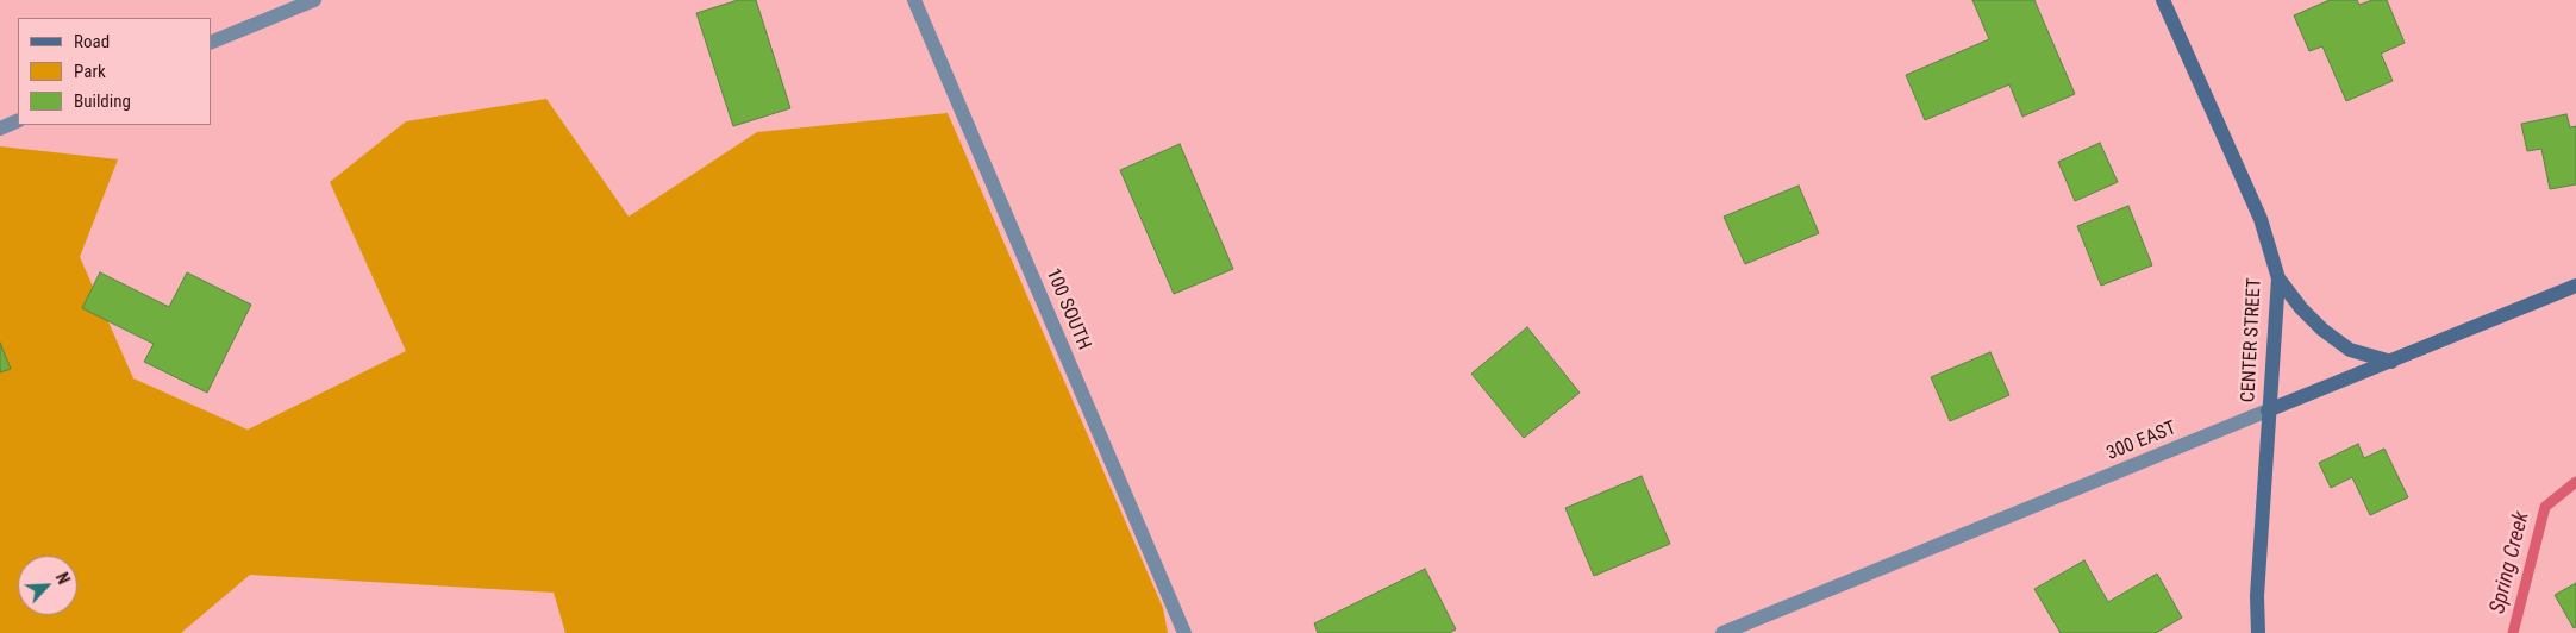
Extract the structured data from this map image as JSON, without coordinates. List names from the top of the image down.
{
  "streets": {
    "street": ["100 SOUTH", "CENTER STREET", "300 EAST"]
  },
  "crossings": [
    ["CENTER STREET", "300 EAST"]
  ],
  "water": ["Spring Creek"],
  "legend": ["Road", "Park", "Building"],
  "north": "top right"
}
